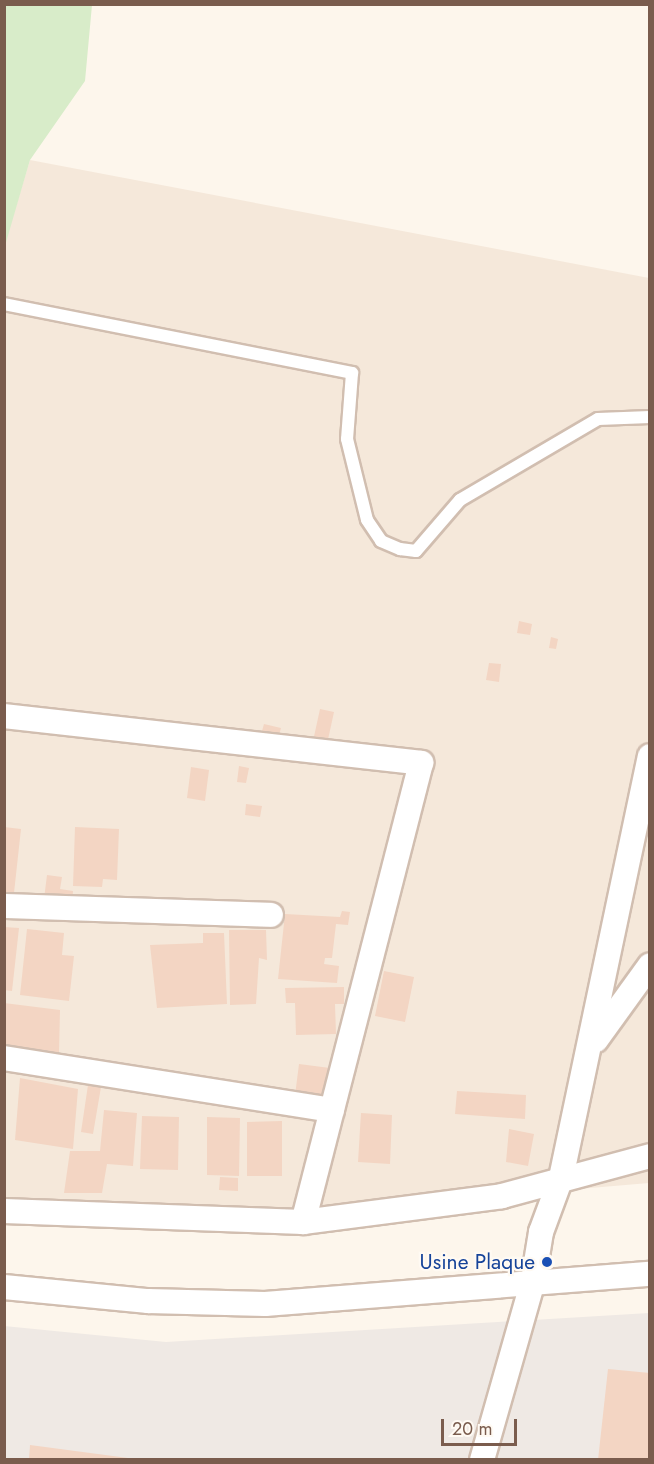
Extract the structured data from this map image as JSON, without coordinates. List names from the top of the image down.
{
  "places": ["Usine Plaque"],
  "scale_bar": "20 m"
}
